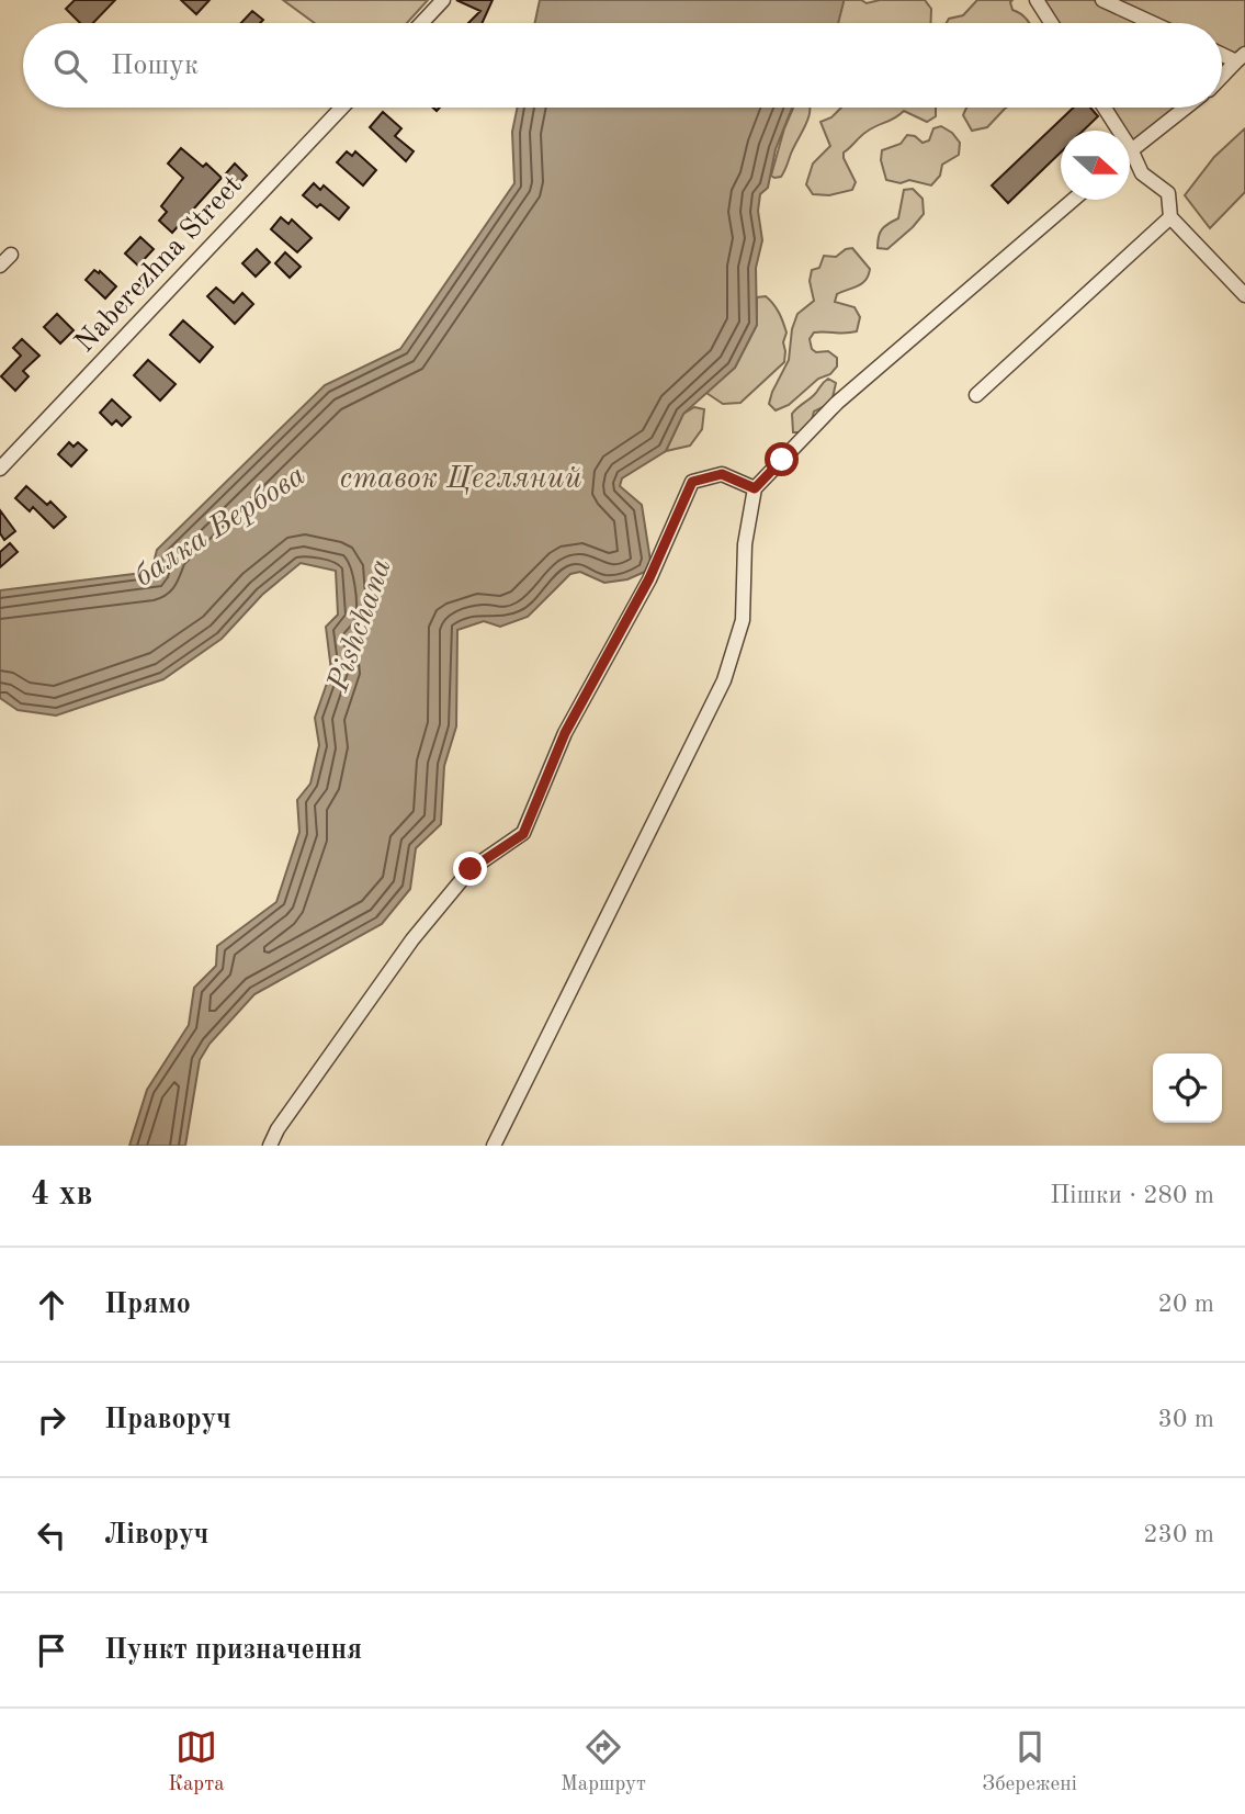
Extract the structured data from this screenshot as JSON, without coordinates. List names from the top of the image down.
{
  "streets": {
    "street": ["Naberezhna Street"]
  },
  "water": ["ставок Цегляний", "балка Вербова", "Pishchana"],
  "north": "right",
  "page": {
    "search": "Пошук",
    "heading": ["4 хв", "Пішки · 280 m"],
    "list": [
      ["Прямо", "20 m"],
      ["Праворуч", "30 m"],
      ["Ліворуч", "230 m"],
      "Пункт призначення"
    ],
    "nav": ["Карта", "Маршрут", "Збережені"]
  }
}
